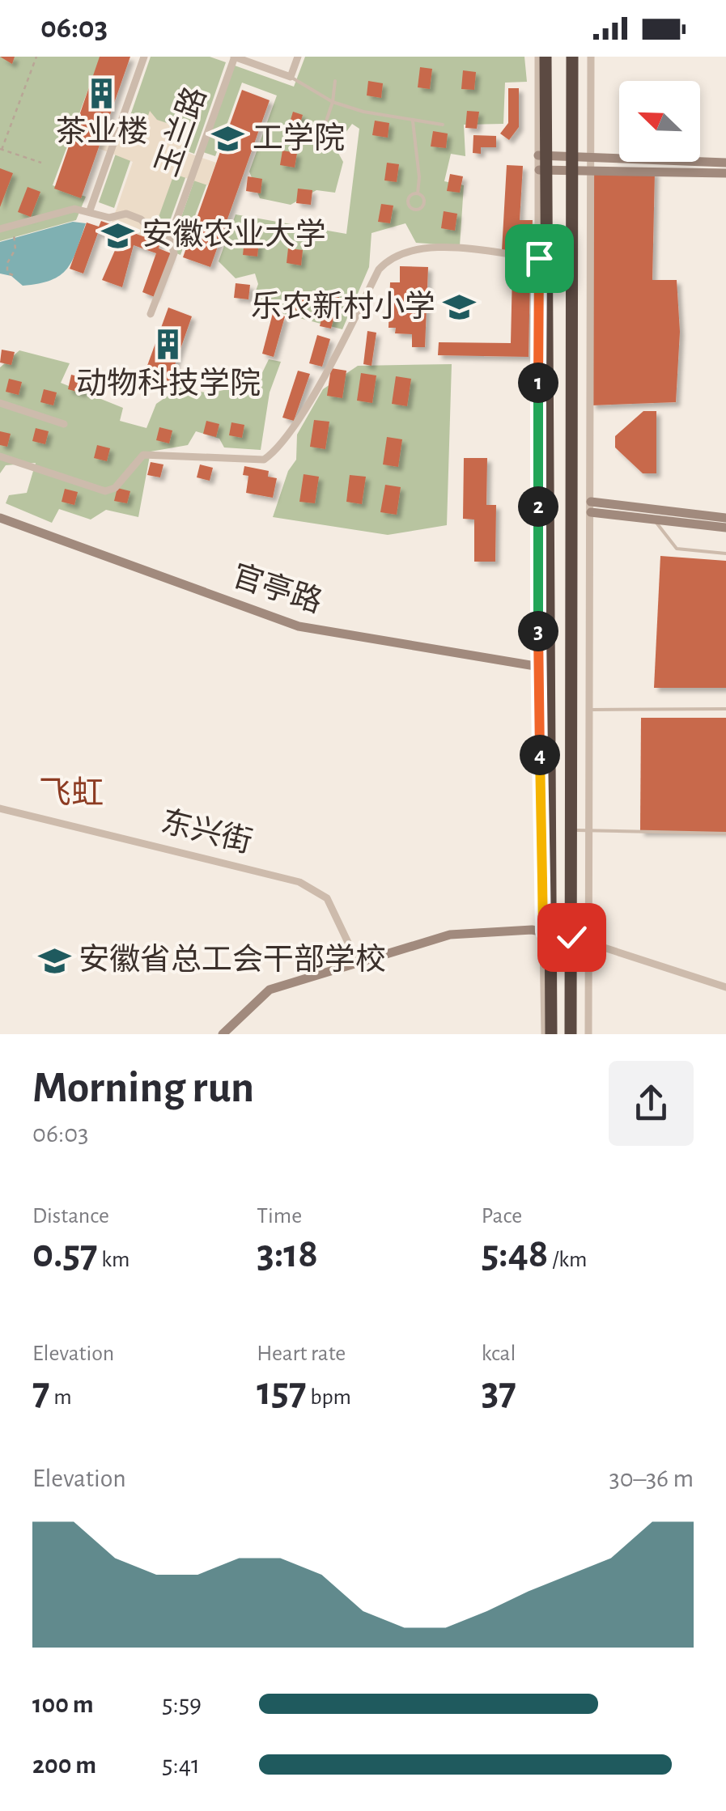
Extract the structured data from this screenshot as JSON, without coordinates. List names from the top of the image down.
{
  "streets": {
    "street": ["玉兰路", "官亭路", "东兴街"]
  },
  "districts": ["飞虹"],
  "places": {
    "building": ["茶业楼", "动物科技学院"],
    "school or university": [
      "工学院",
      "安徽农业大学",
      "乐农新村小学",
      "安徽省总工会干部学校"
    ]
  },
  "north": "top left",
  "page": {
    "status": "06:03",
    "pins": [
      "1",
      "2",
      "3",
      "4"
    ],
    "heading": ["Morning run", "06:03"],
    "stats": [
      ["Distance", "0.57 km"],
      ["Time", "3:18"],
      ["Pace", "5:48 /km"],
      ["Elevation", "7 m"],
      ["Heart rate", "157 bpm"],
      ["kcal", "37"]
    ],
    "chart": ["Elevation", "30–36 m"],
    "list": [
      {
        "name": "100 m",
        "note": "5:59"
      },
      {
        "name": "200 m",
        "note": "5:41"
      }
    ]
  }
}
